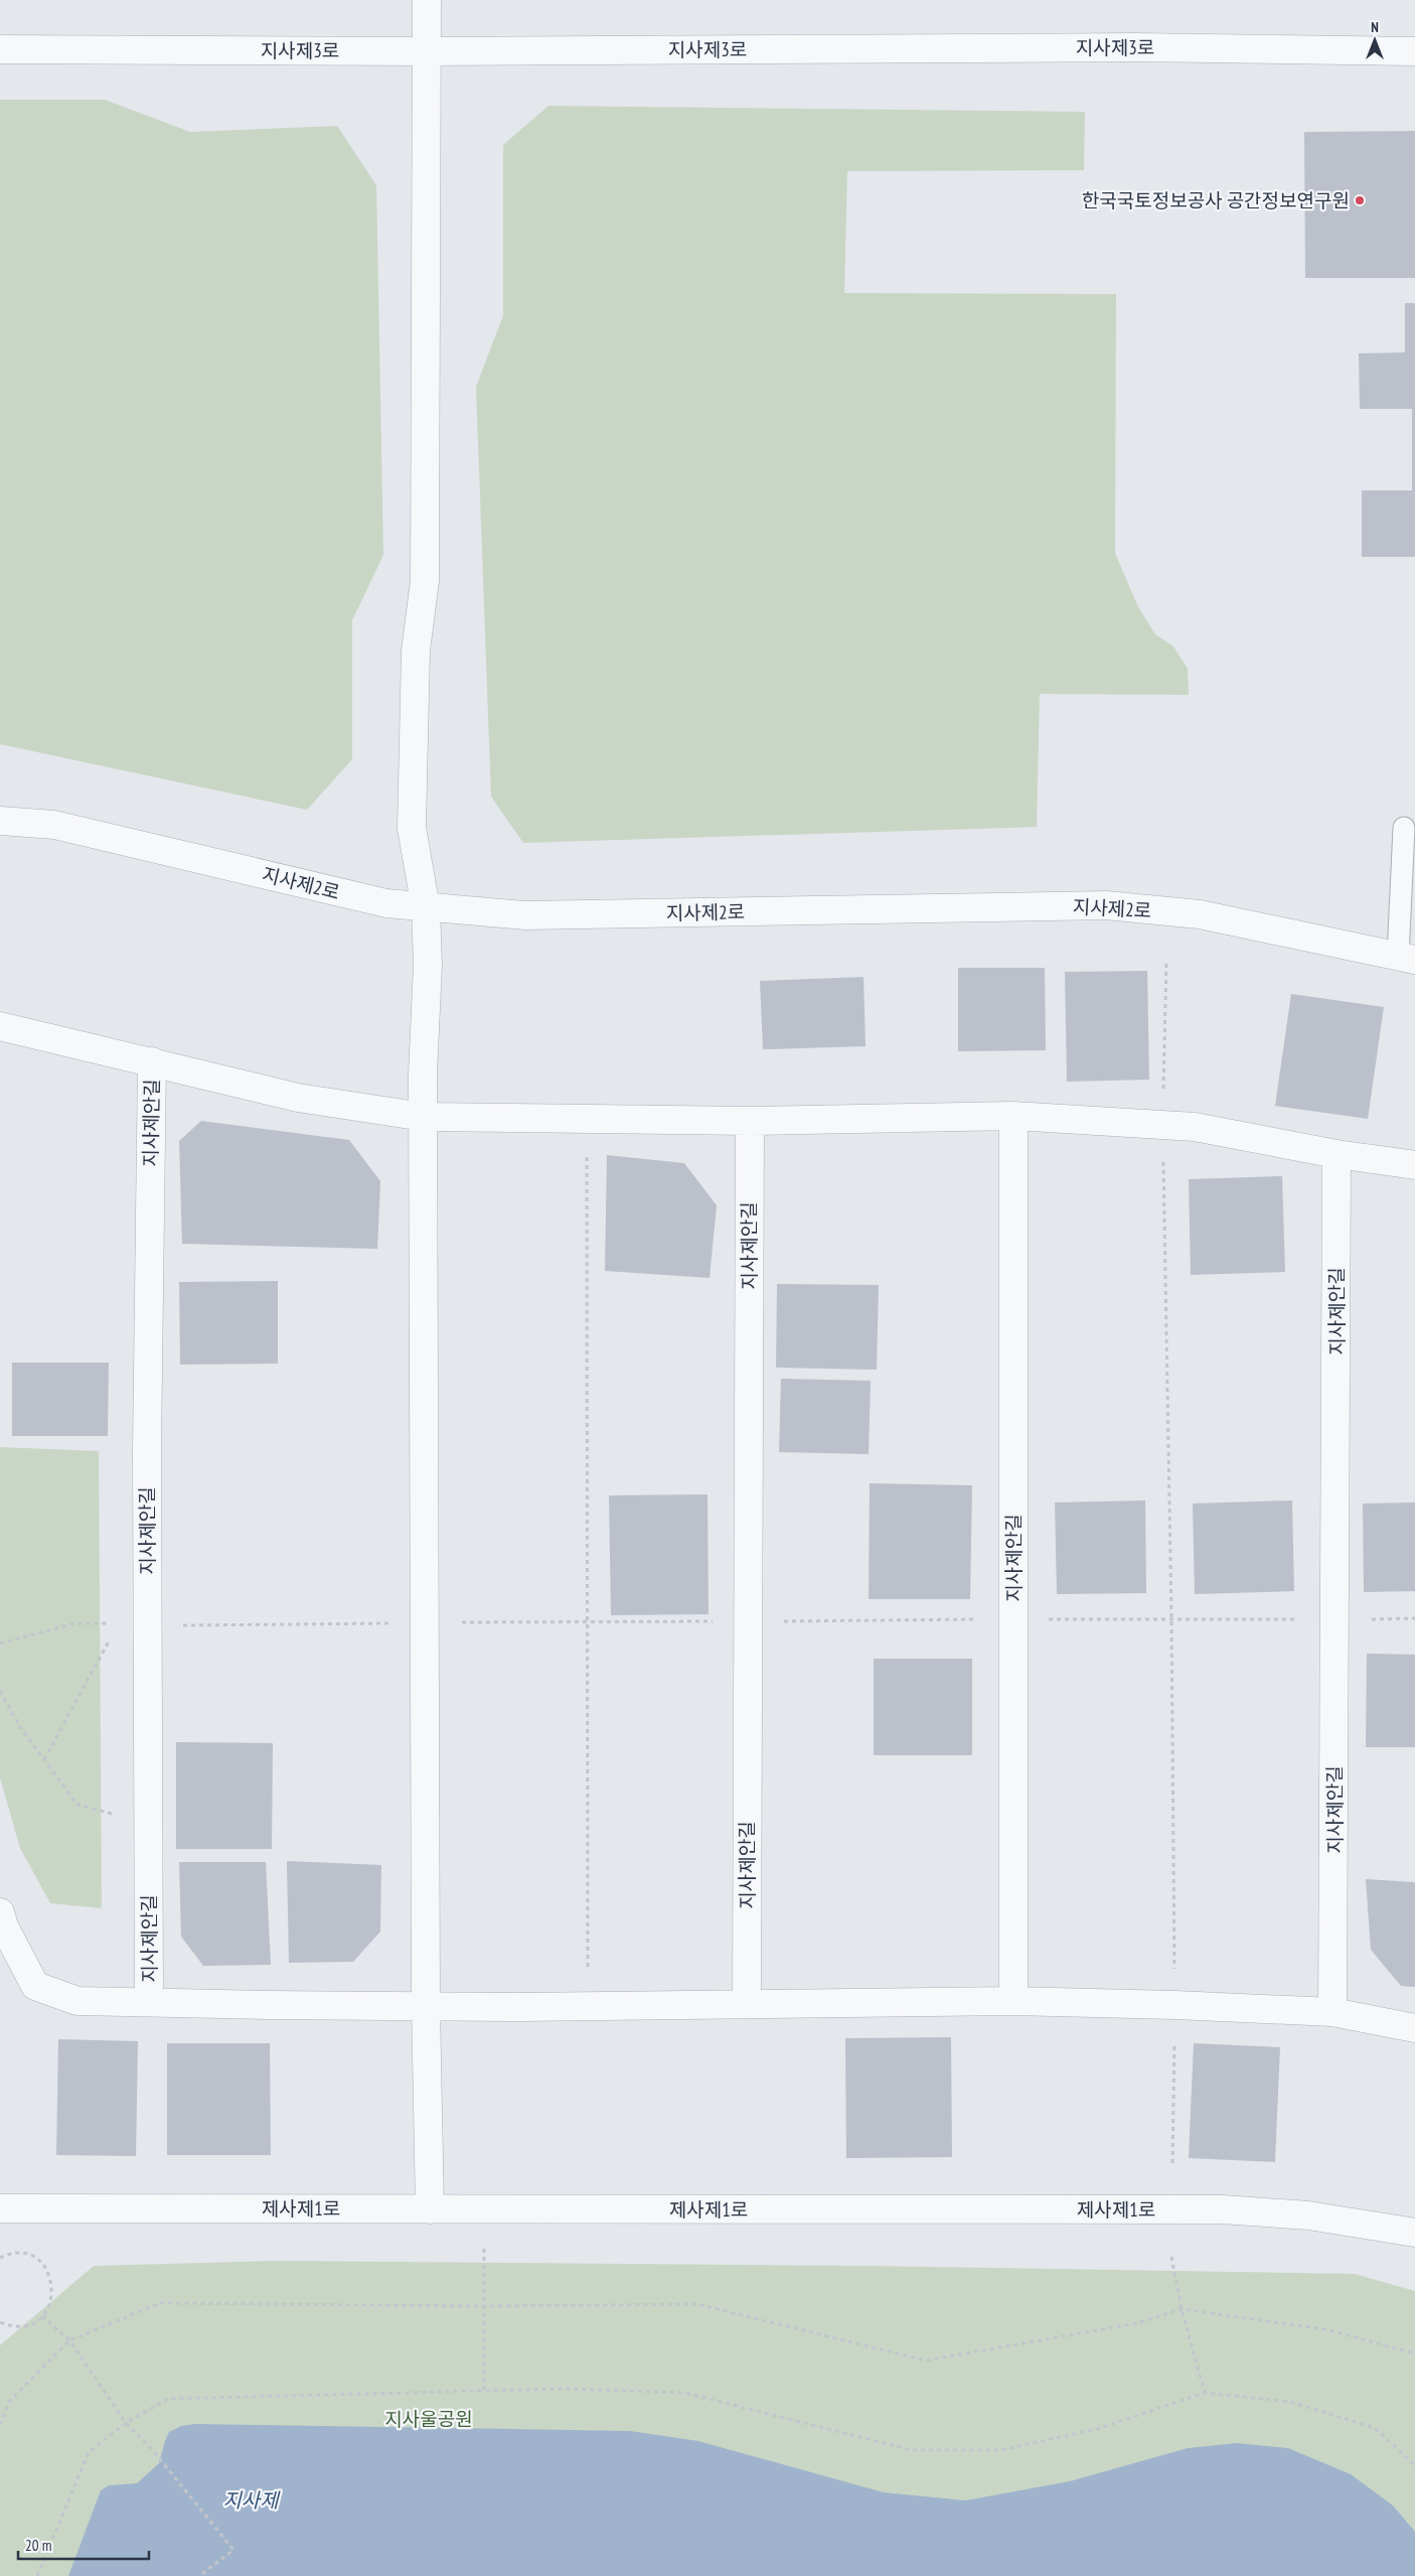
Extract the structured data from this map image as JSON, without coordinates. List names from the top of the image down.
{
  "streets": {
    "street": [
      "지사제3로",
      "지사제2로",
      "지사제안길",
      "제사제1로"
    ]
  },
  "water": ["지사제"],
  "parks": ["지사울공원"],
  "places": ["한국국토정보공사 공간정보연구원"],
  "scale_bar": "20 m",
  "north": "top"
}
